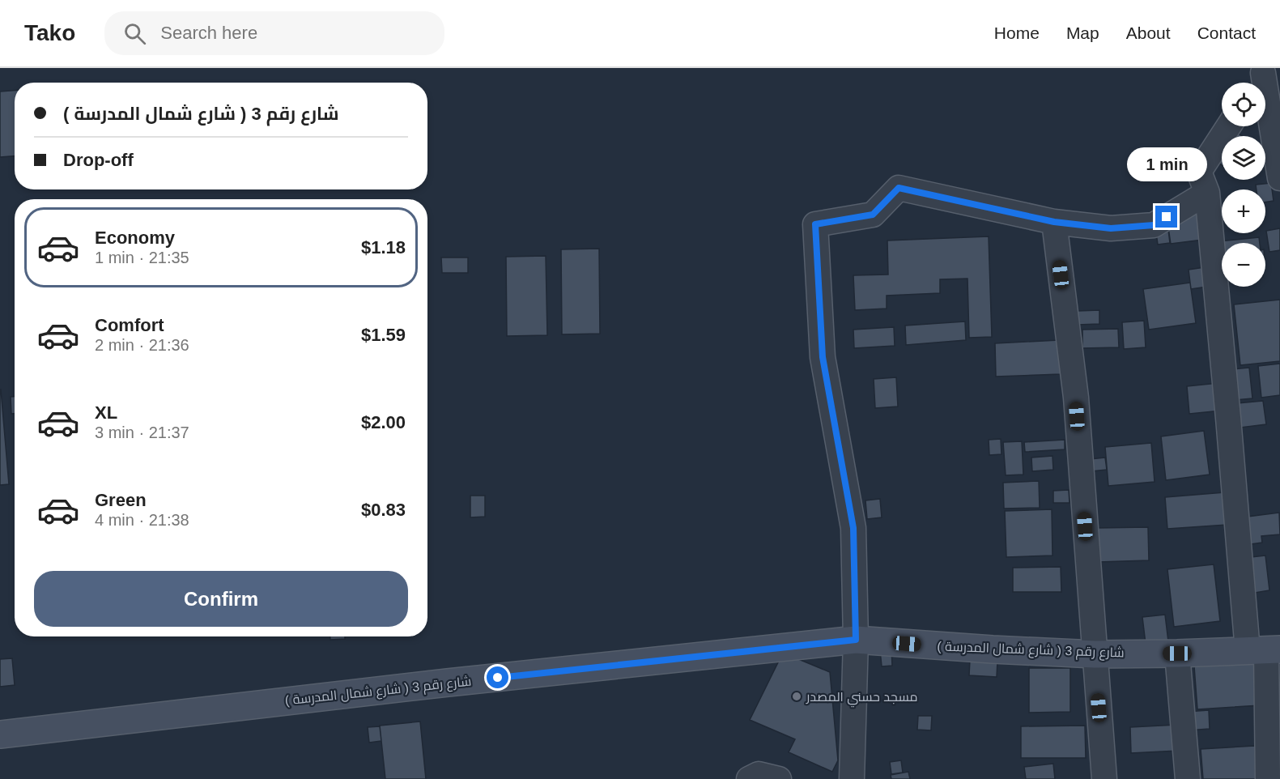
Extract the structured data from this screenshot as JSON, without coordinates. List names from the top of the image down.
{
  "streets": {
    "street": ["شارع رقم 3 ( شارع شمال المدرسة )"]
  },
  "places": ["مسجد حسني المصدر"],
  "page": {
    "header": "Tako",
    "search": "Search here",
    "nav": [
      "Home",
      "Map",
      "About",
      "Contact"
    ],
    "map_buttons": ["+", "−"],
    "banner": ["شارع رقم 3 ( شارع شمال المدرسة )", "Drop-off"],
    "bubble": "1 min",
    "list": [
      {
        "name": "Economy",
        "note": "1 min · 21:35",
        "value": "$1.18"
      },
      {
        "name": "Comfort",
        "note": "2 min · 21:36",
        "value": "$1.59"
      },
      {
        "name": "XL",
        "note": "3 min · 21:37",
        "value": "$2.00"
      },
      {
        "name": "Green",
        "note": "4 min · 21:38",
        "value": "$0.83"
      }
    ],
    "buttons": "Confirm"
  }
}
